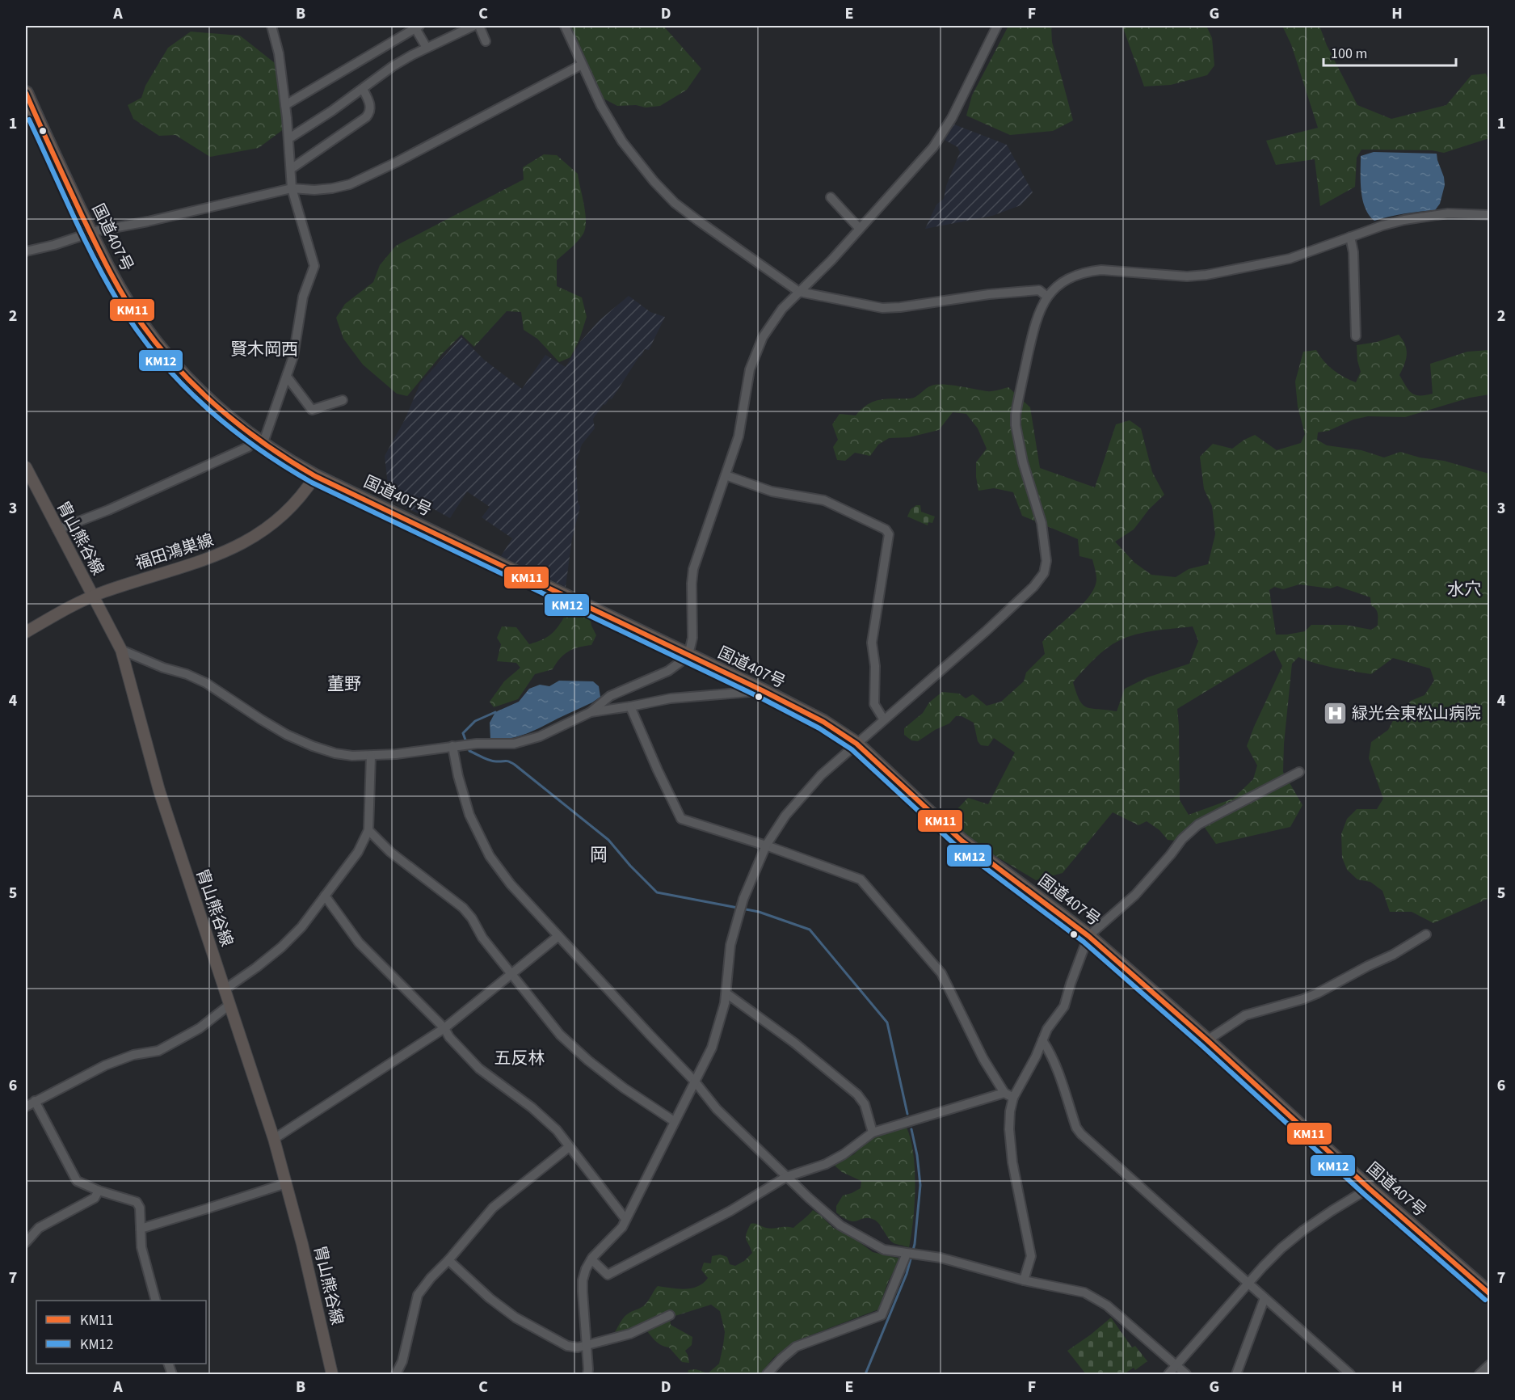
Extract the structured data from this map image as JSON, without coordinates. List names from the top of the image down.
{
  "streets": {
    "highway": ["国道407号"],
    "main road": ["胄山熊谷線", "福田鴻巣線"]
  },
  "crossings": [
    ["国道407号", "福田鴻巣線"],
    ["胄山熊谷線", "福田鴻巣線"]
  ],
  "districts": [
    "賢木岡西",
    "水穴",
    "董野",
    "岡",
    "五反林"
  ],
  "places": {
    "hospital": ["緑光会東松山病院"]
  },
  "lines": ["transit line KM11", "transit line KM12"],
  "legend": ["KM11", "KM12"],
  "scale_bar": "100 m",
  "grid": {
    "columns": [
      "A",
      "B",
      "C",
      "D",
      "E",
      "F",
      "G",
      "H"
    ],
    "rows": [
      "1",
      "2",
      "3",
      "4",
      "5",
      "6",
      "7"
    ]
  }
}
